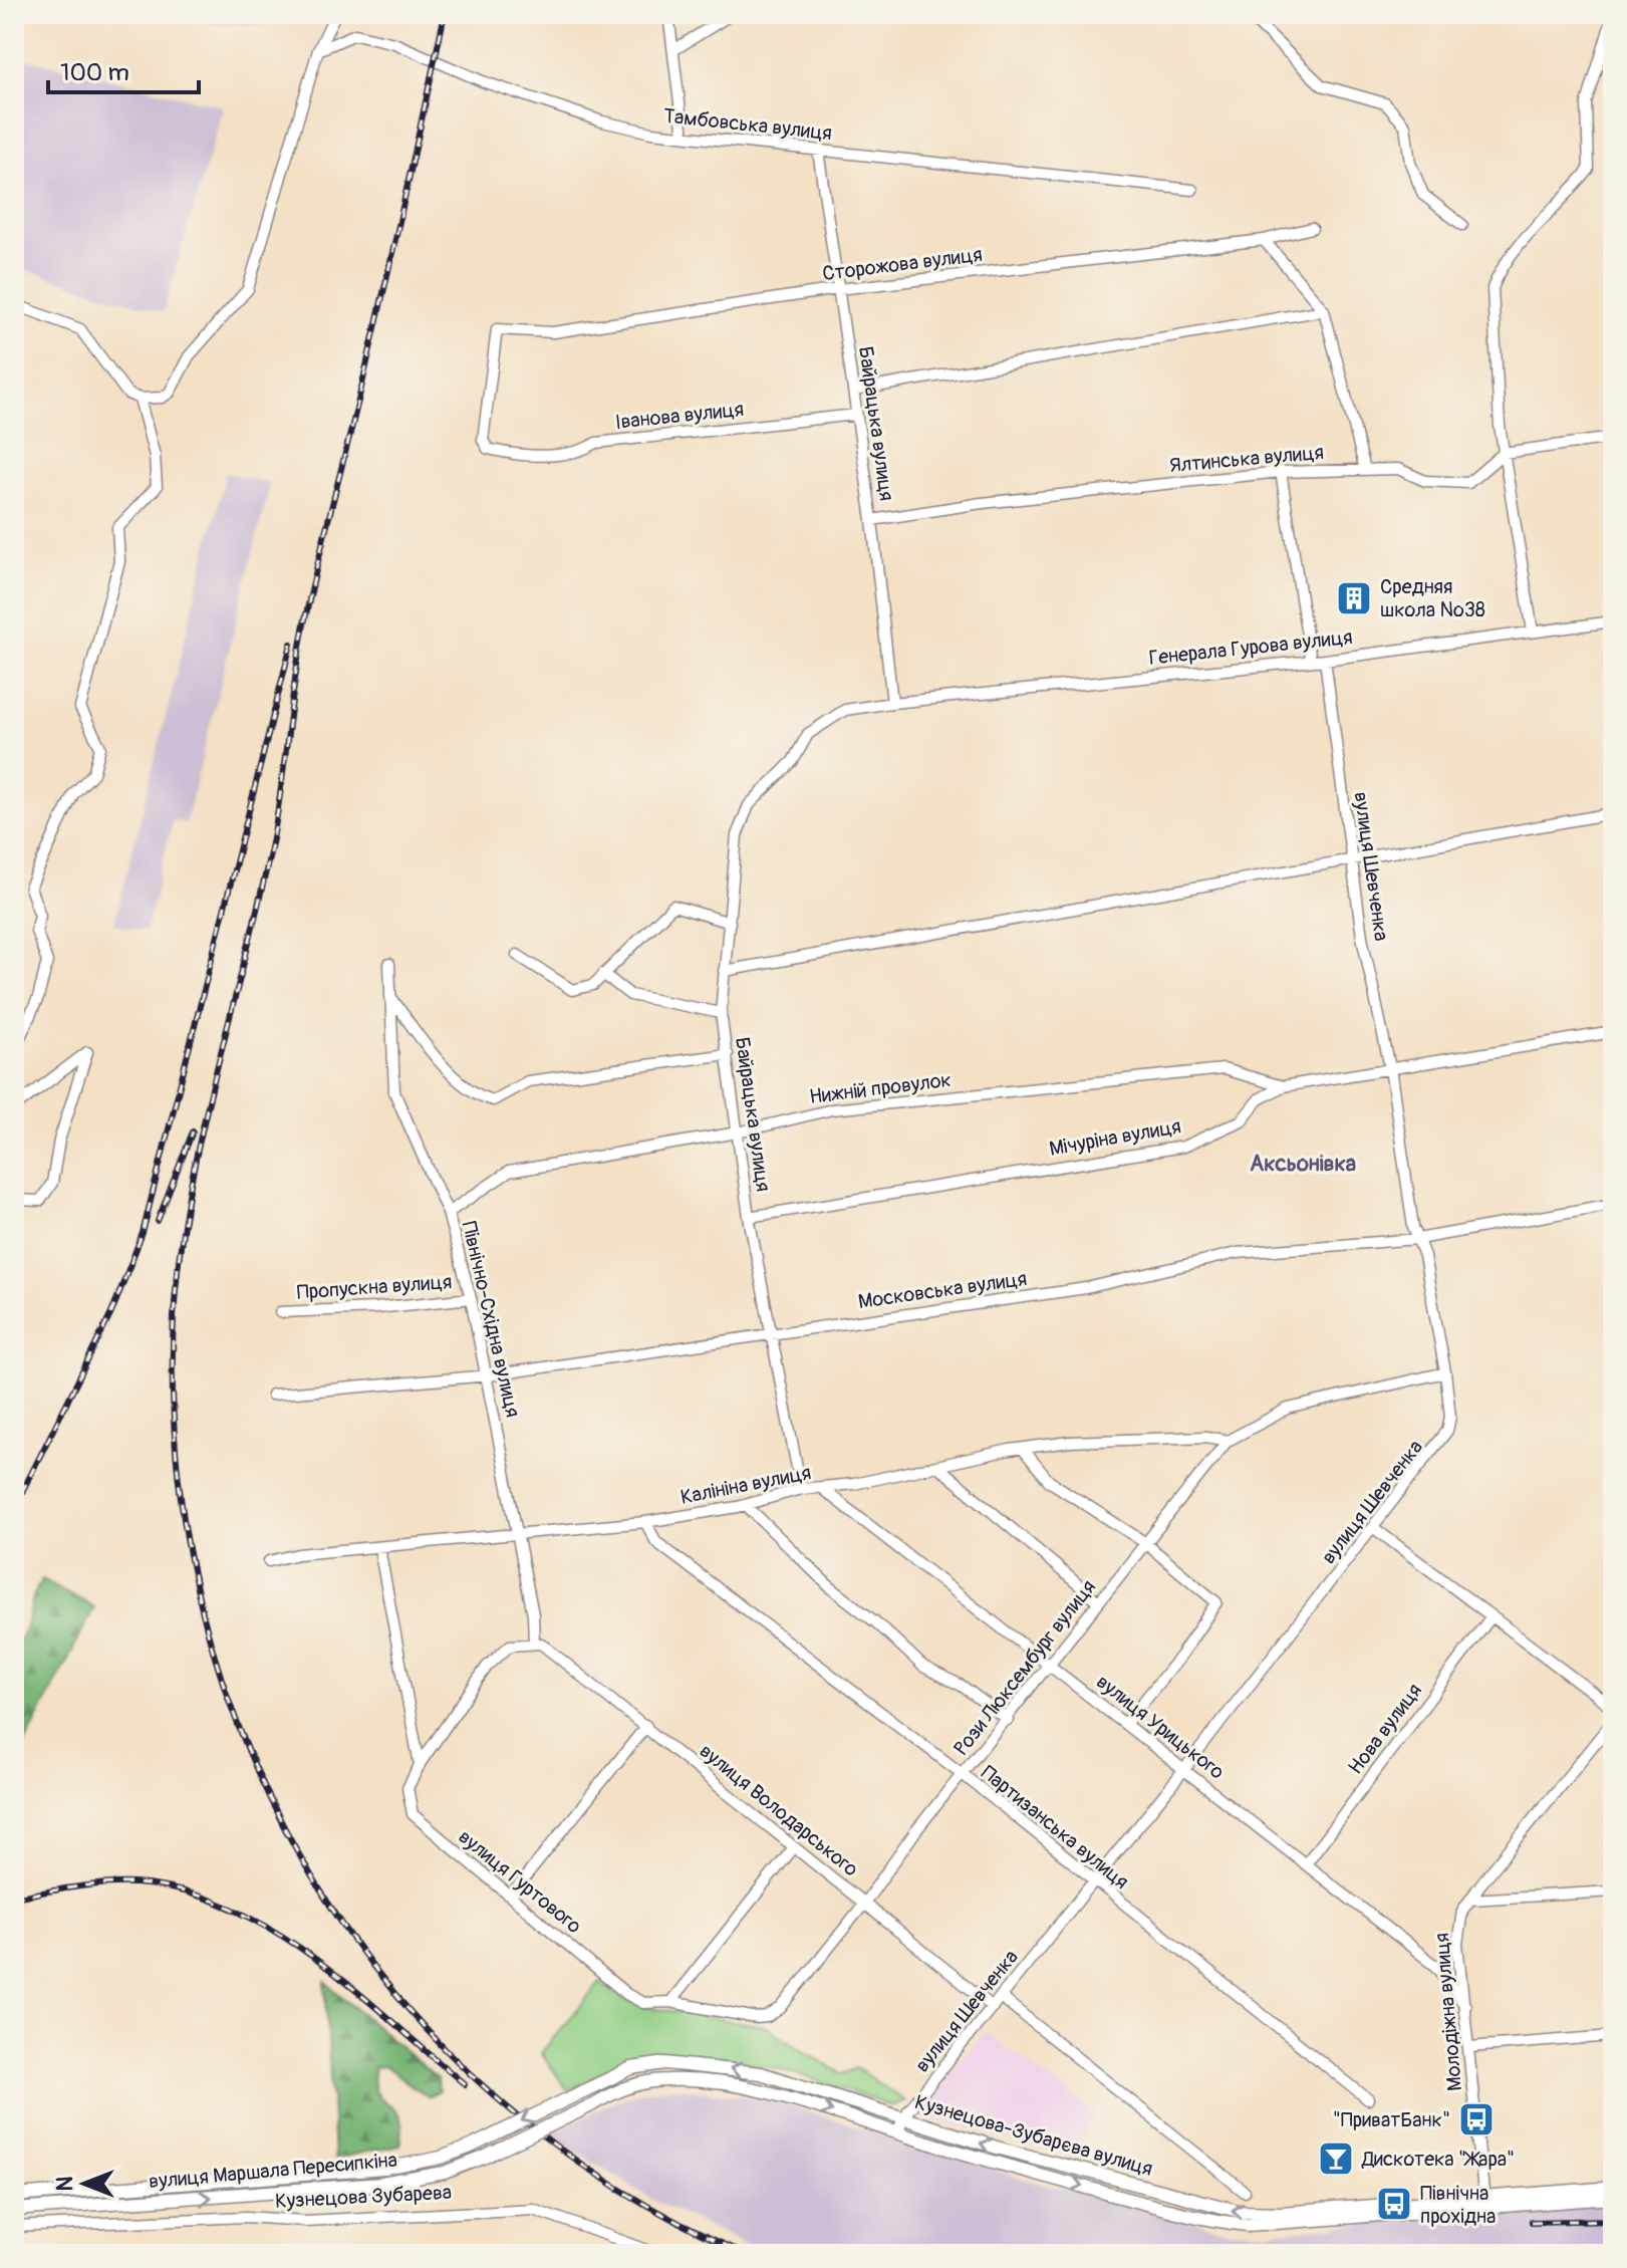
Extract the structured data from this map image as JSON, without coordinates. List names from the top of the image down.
{
  "streets": {
    "main road": ["Кузнецова-Зубарєва вулиця", "вулиця Маршала Пересипкіна"],
    "street": [
      "Тамбовська вулиця",
      "Сторожова вулиця",
      "Іванова вулиця",
      "Байрацька вулиця",
      "Ялтинська вулиця",
      "Генерала Гурова вулиця",
      "вулиця Шевченка",
      "Нижній провулок",
      "Мічуріна вулиця",
      "Пропускна вулиця",
      "Московська вулиця",
      "Північно-Східна вулиця",
      "Калініна вулиця",
      "Рози Люксембург вулиця",
      "вулиця Урицького",
      "Нова вулиця",
      "вулиця Володарського",
      "Партизанська вулиця",
      "вулиця Гуртового",
      "Молодіжна вулиця",
      "Кузнецова Зубарева"
    ]
  },
  "crossings": [
    ["Тамбовська вулиця", "Байрацька вулиця"],
    ["Сторожова вулиця", "Іванова вулиця"],
    ["Сторожова вулиця", "Байрацька вулиця"],
    ["Іванова вулиця", "Байрацька вулиця"],
    ["Байрацька вулиця", "Ялтинська вулиця"],
    ["Байрацька вулиця", "Генерала Гурова вулиця"],
    ["Байрацька вулиця", "Нижній провулок"],
    ["Байрацька вулиця", "Мічуріна вулиця"],
    ["Байрацька вулиця", "Московська вулиця"],
    ["Байрацька вулиця", "Калініна вулиця"],
    ["Генерала Гурова вулиця", "вулиця Шевченка"],
    ["вулиця Шевченка", "Мічуріна вулиця"],
    ["вулиця Шевченка", "Московська вулиця"],
    ["вулиця Шевченка", "Рози Люксембург вулиця"],
    ["вулиця Шевченка", "вулиця Урицького"],
    ["вулиця Шевченка", "вулиця Володарського"],
    ["вулиця Шевченка", "Партизанська вулиця"],
    ["вулиця Шевченка", "Кузнецова-Зубарєва вулиця"],
    ["Нижній провулок", "Мічуріна вулиця"],
    ["Нижній провулок", "Північно-Східна вулиця"],
    ["Пропускна вулиця", "Північно-Східна вулиця"],
    ["Московська вулиця", "Північно-Східна вулиця"],
    ["Північно-Східна вулиця", "Калініна вулиця"],
    ["Північно-Східна вулиця", "вулиця Володарського"],
    ["Калініна вулиця", "Рози Люксембург вулиця"],
    ["Калініна вулиця", "вулиця Урицького"],
    ["Калініна вулиця", "Партизанська вулиця"],
    ["Калініна вулиця", "вулиця Гуртового"],
    ["Рози Люксембург вулиця", "вулиця Урицького"],
    ["Рози Люксембург вулиця", "вулиця Володарського"],
    ["Рози Люксембург вулиця", "Партизанська вулиця"],
    ["Рози Люксембург вулиця", "вулиця Гуртового"],
    ["вулиця Урицького", "Нова вулиця"],
    ["вулиця Урицького", "Молодіжна вулиця"],
    ["Молодіжна вулиця", "Кузнецова-Зубарєва вулиця"],
    ["Кузнецова-Зубарєва вулиця", "вулиця Маршала Пересипкіна"]
  ],
  "districts": ["Аксьонівка"],
  "places": {
    "building": ["Средняя школа №38"],
    "bus stop": ["\"ПриватБанк\"", "Північна прохідна"],
    "bar": ["Дискотека \"Жара\""]
  },
  "scale_bar": "100 m",
  "north": "left"
}
